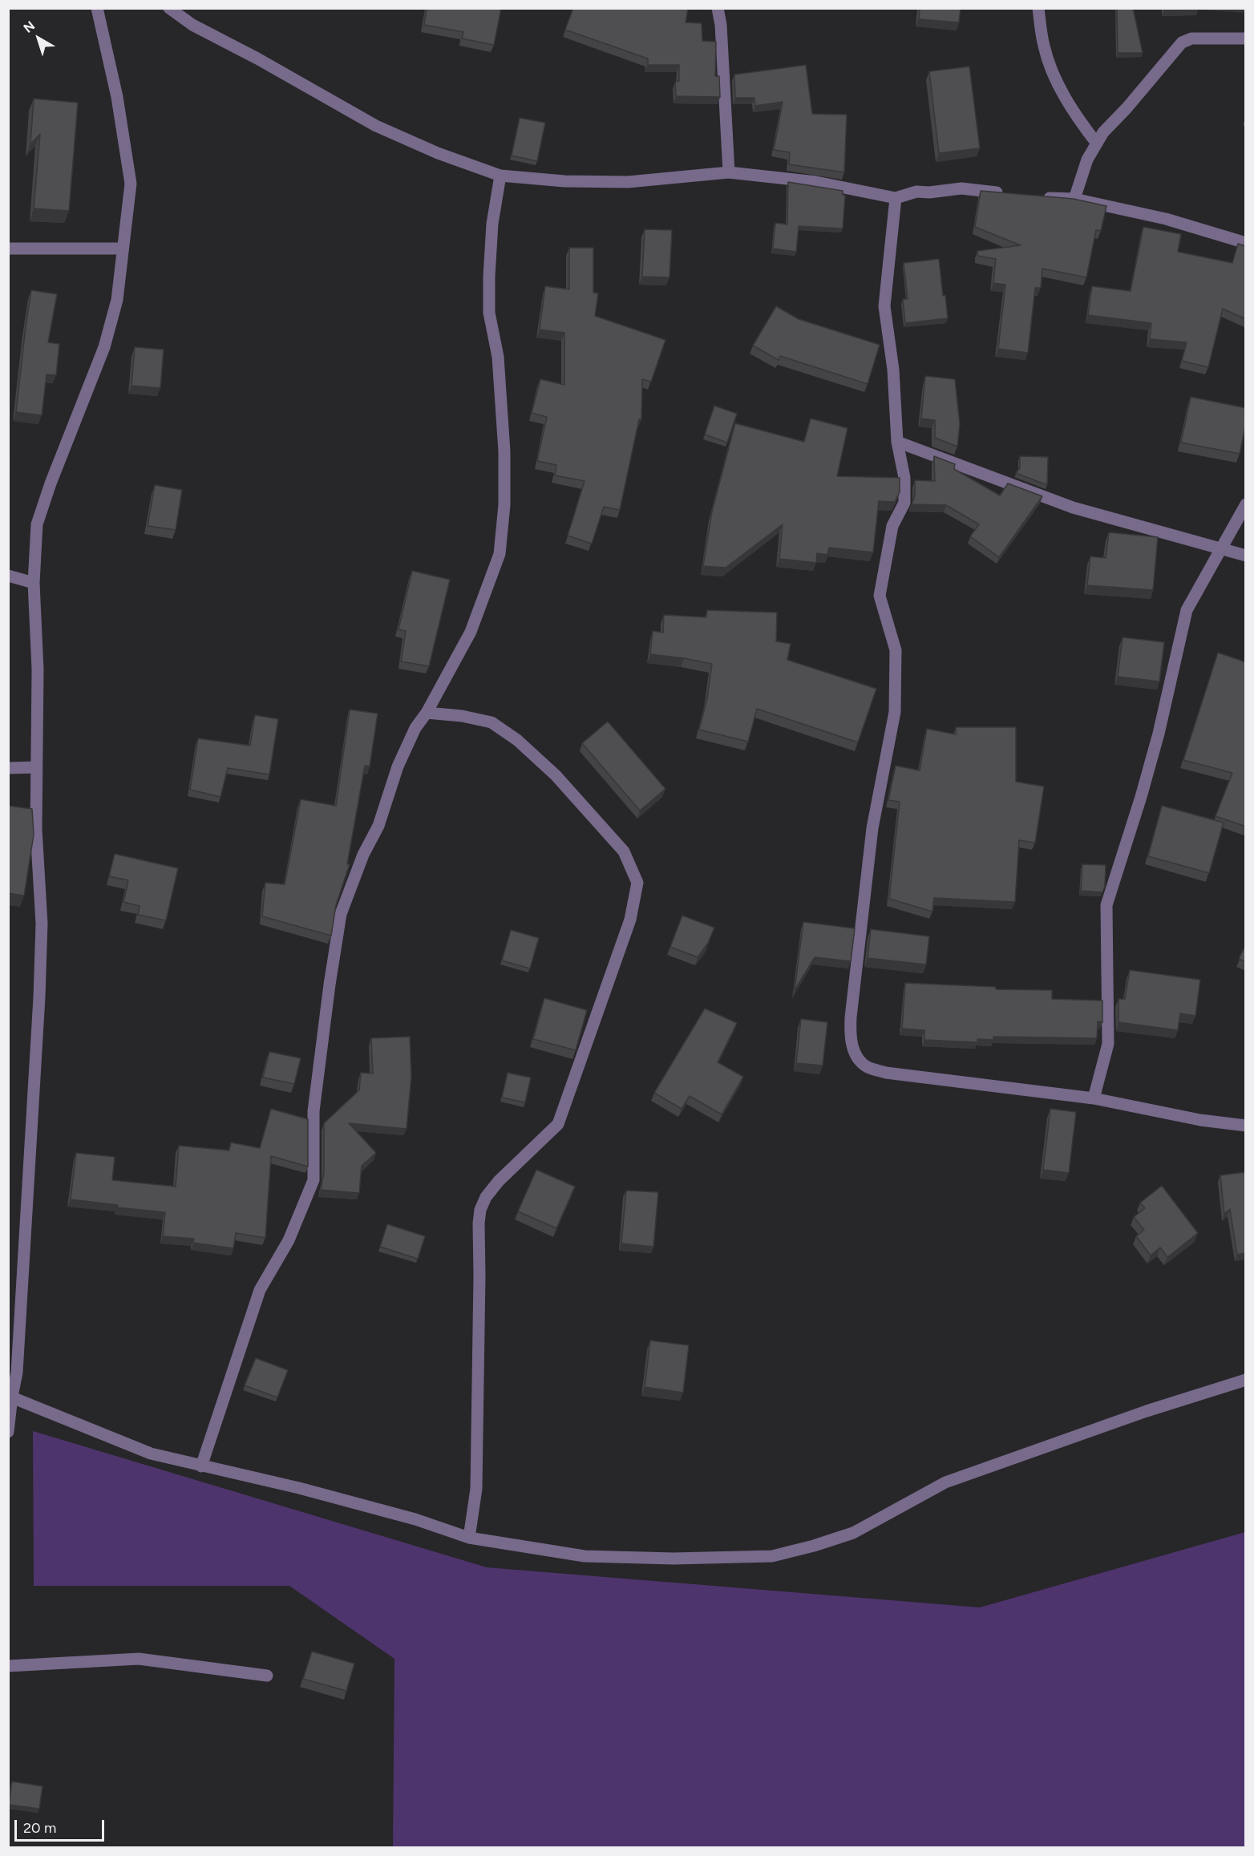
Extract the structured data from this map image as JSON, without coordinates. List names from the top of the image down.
{
  "scale_bar": "20 m",
  "north": "top left"
}
